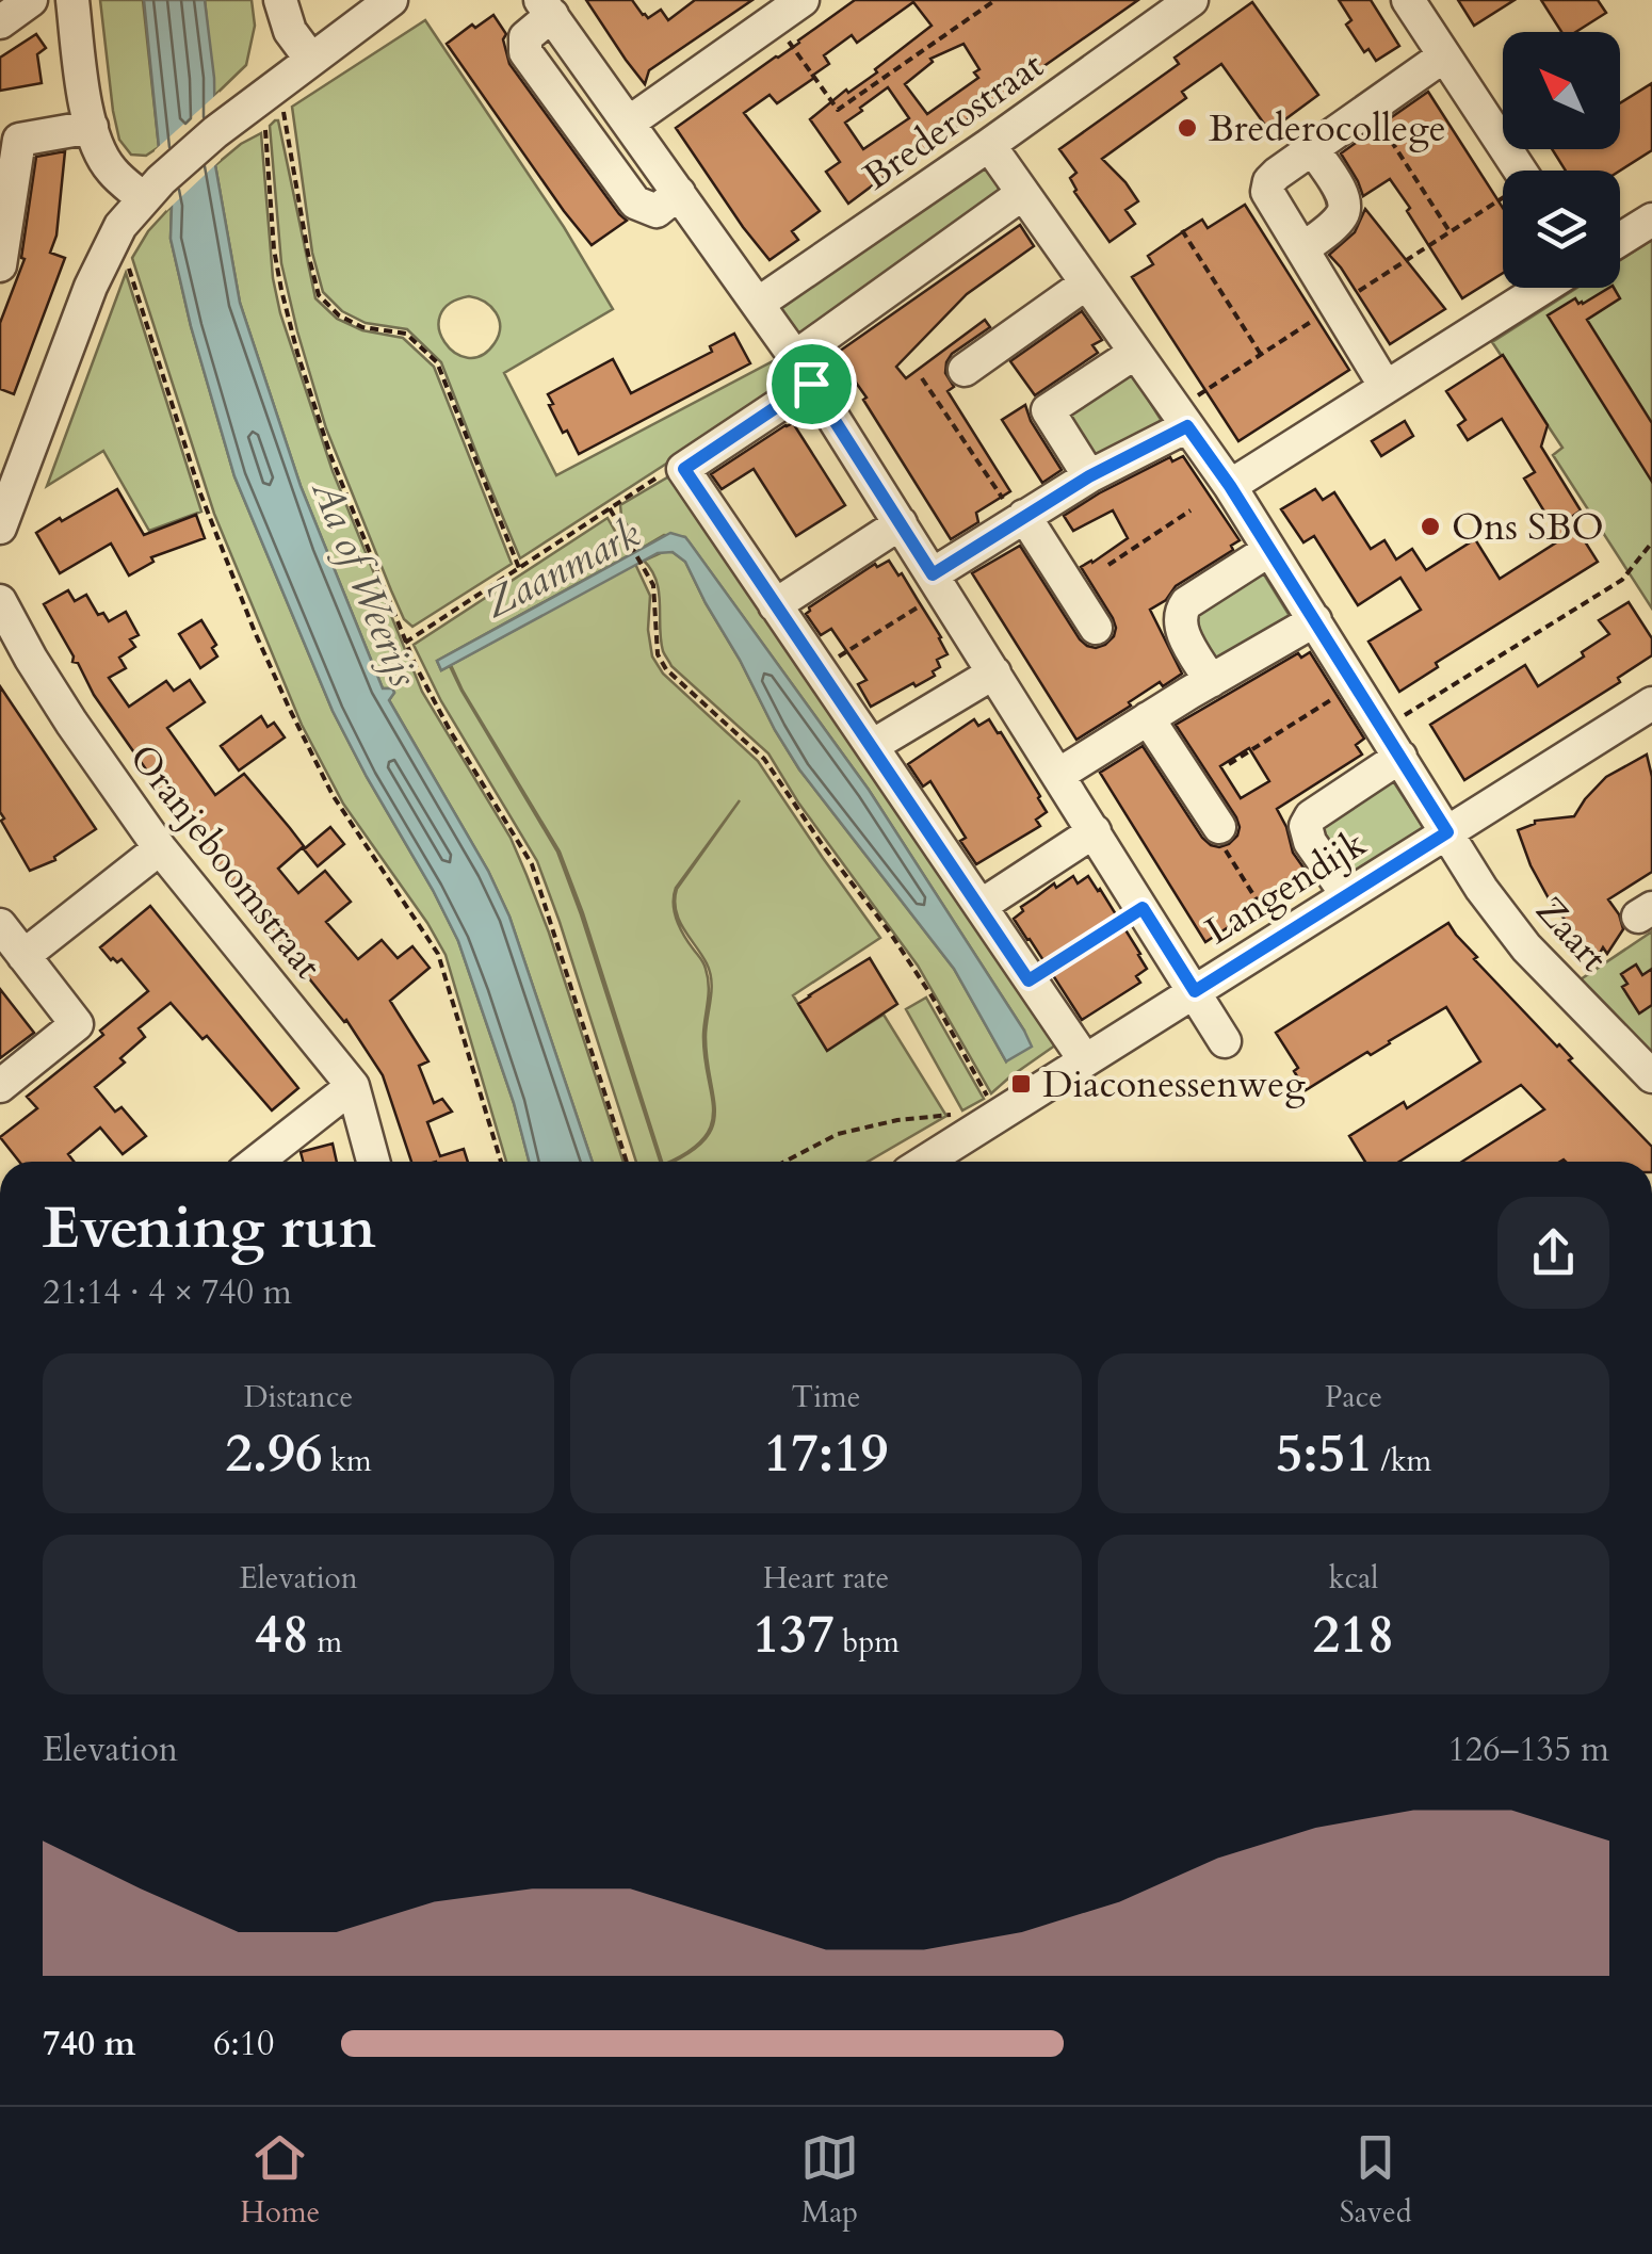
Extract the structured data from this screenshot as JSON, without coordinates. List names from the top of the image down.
{
  "streets": {
    "street": [
      "Brederostraat",
      "Oranjeboomstraat",
      "Langendijk",
      "Zaart"
    ]
  },
  "crossings": [
    ["Brederostraat", "Zaart"],
    ["Langendijk", "Zaart"]
  ],
  "water": ["Zaanmark", "Aa of Weerijs"],
  "places": {
    "other": ["Brederocollege", "Ons SBO"],
    "transit": ["Diaconessenweg"]
  },
  "north": "top left",
  "page": {
    "heading": ["Evening run", "21:14 · 4 × 740 m"],
    "stats": [
      ["Distance", "2.96 km"],
      ["Time", "17:19"],
      ["Pace", "5:51 /km"],
      ["Elevation", "48 m"],
      ["Heart rate", "137 bpm"],
      ["kcal", "218"]
    ],
    "chart": ["Elevation", "126–135 m"],
    "list": [
      {
        "name": "740 m",
        "note": "6:10"
      }
    ],
    "tabs": ["Home", "Map", "Saved"]
  }
}
